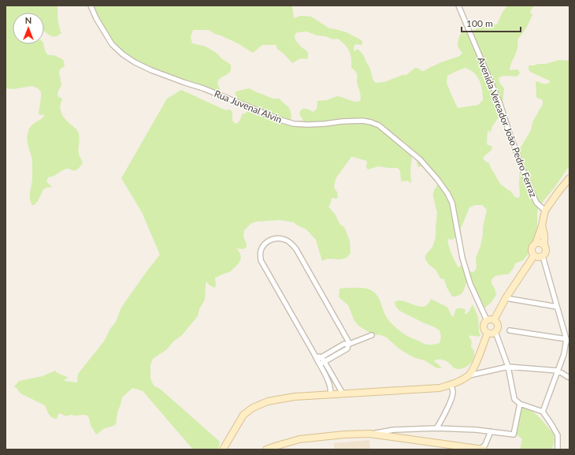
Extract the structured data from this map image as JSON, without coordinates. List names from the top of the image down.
{
  "streets": {
    "main road": ["Avenida Vereador João Pedro Ferraz"],
    "street": ["Rua Juvenal Alvin"]
  },
  "scale_bar": "100 m",
  "north": "top"
}
